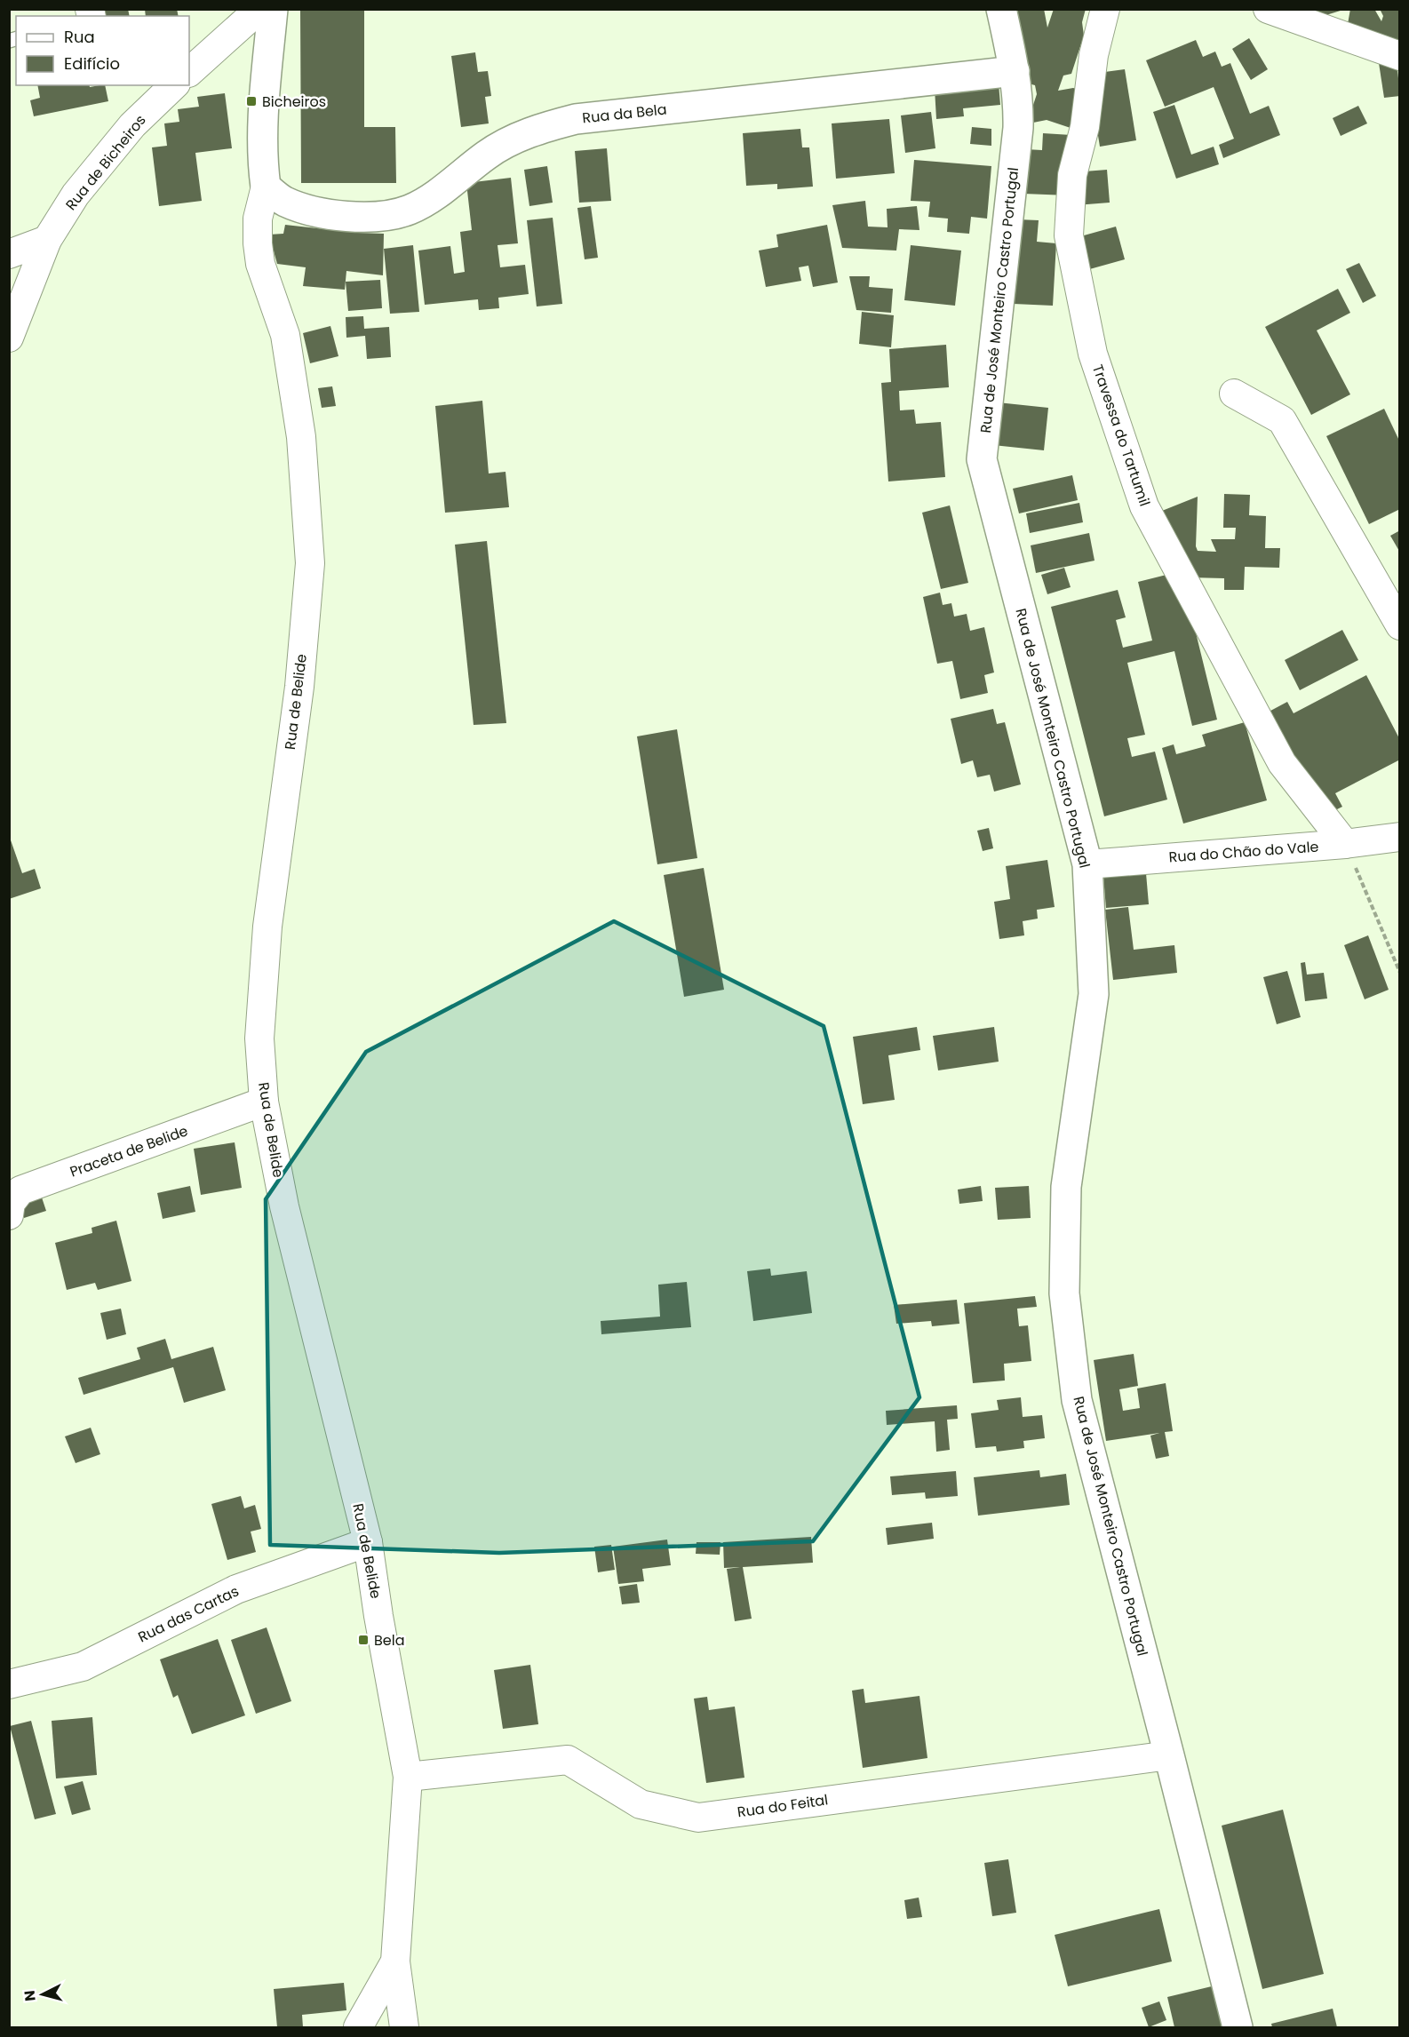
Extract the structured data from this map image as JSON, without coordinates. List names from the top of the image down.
{
  "streets": {
    "main road": ["Rua da Bela", "Rua de José Monteiro Castro Portugal"],
    "street": [
      "Rua de Bicheiros",
      "Travessa do Tartumil",
      "Rua de Belide",
      "Rua do Chão do Vale",
      "Praceta de Belide",
      "Rua das Cartas",
      "Rua do Feital"
    ]
  },
  "crossings": [
    ["Rua da Bela", "Rua de José Monteiro Castro Portugal"],
    ["Rua da Bela", "Rua de Belide"],
    ["Rua de José Monteiro Castro Portugal", "Rua do Chão do Vale"],
    ["Rua de José Monteiro Castro Portugal", "Rua do Feital"],
    ["Travessa do Tartumil", "Rua do Chão do Vale"],
    ["Rua de Belide", "Praceta de Belide"],
    ["Rua de Belide", "Rua das Cartas"],
    ["Rua de Belide", "Rua do Feital"]
  ],
  "places": {
    "transit": ["Bicheiros", "Bela"]
  },
  "legend": ["Rua", "Edifício"],
  "north": "left"
}
